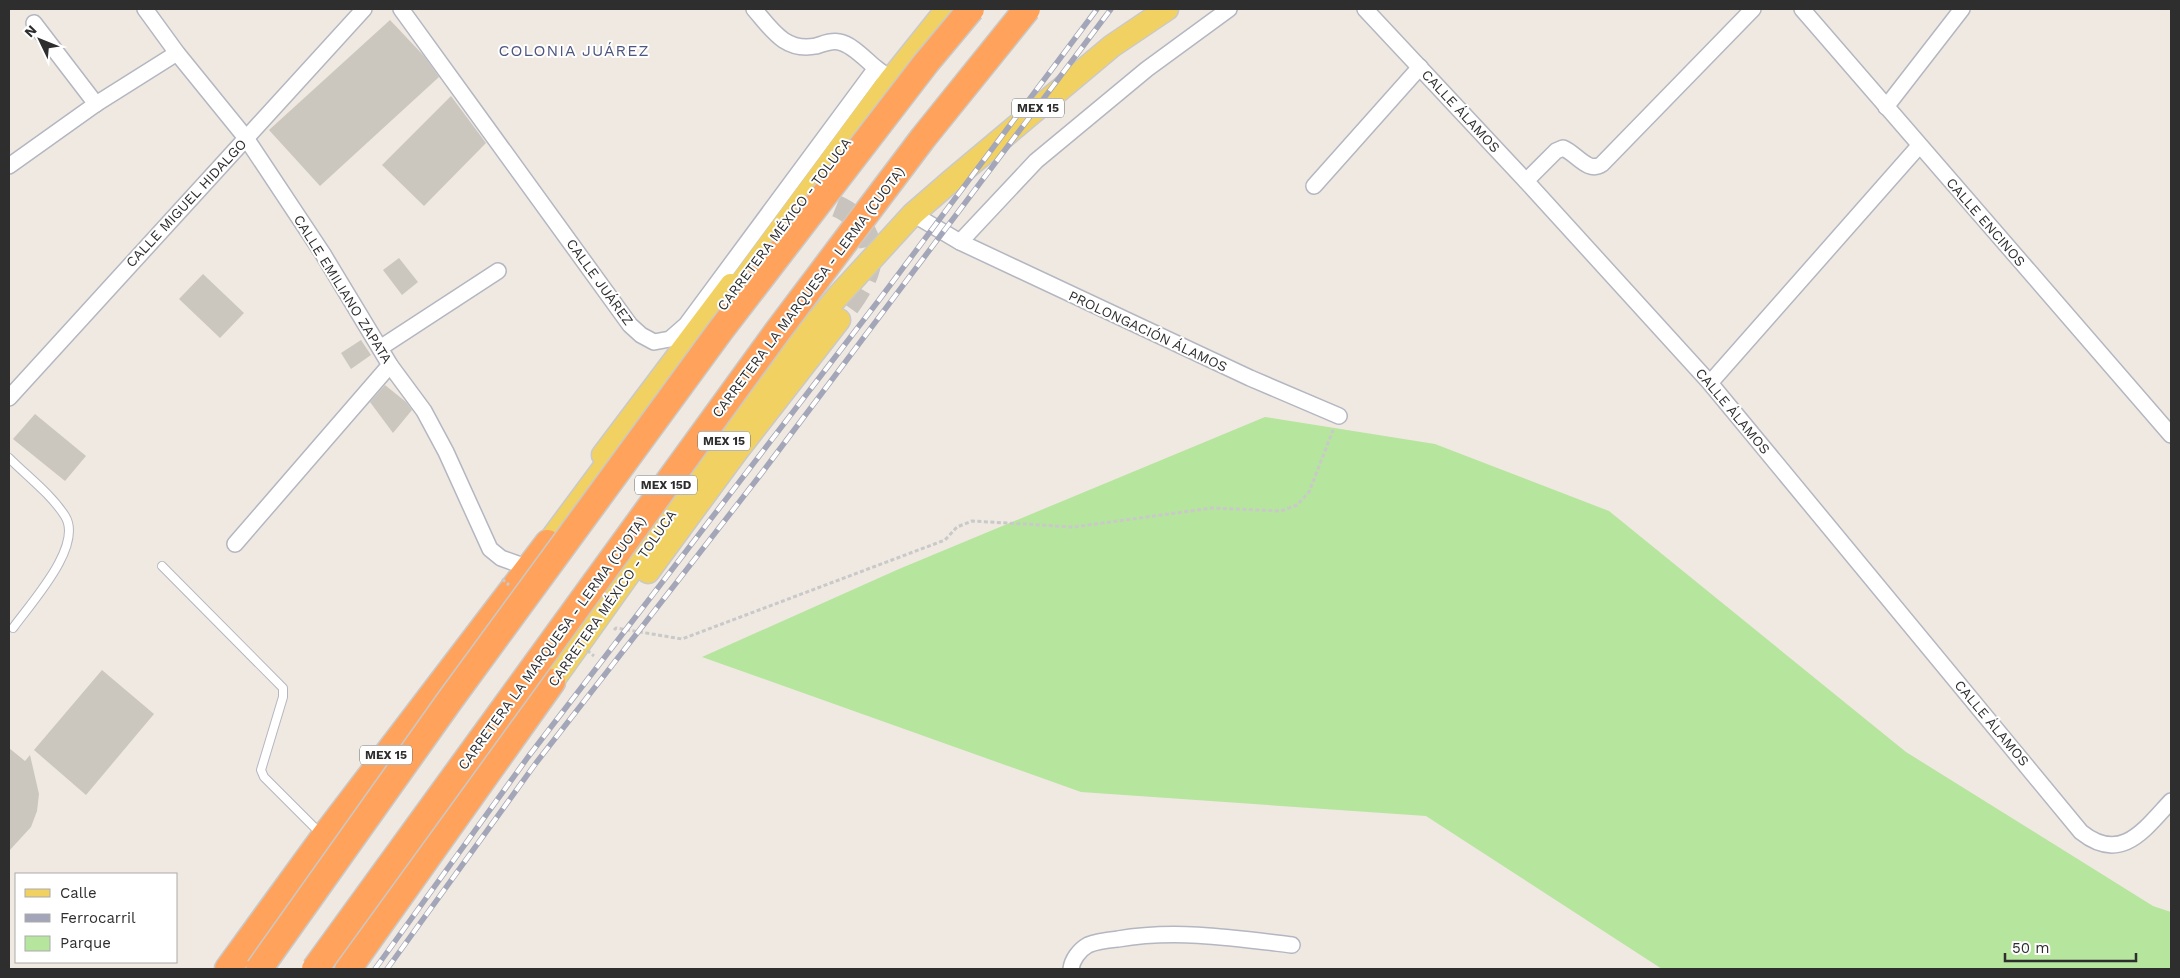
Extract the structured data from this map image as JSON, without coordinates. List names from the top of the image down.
{
  "streets": {
    "highway": [
      "MEX 15",
      "CARRETERA MÉXICO - TOLUCA",
      "CARRETERA LA MARQUESA - LERMA (CUOTA)",
      "MEX 15D"
    ],
    "street": [
      "CALLE ÁLAMOS",
      "CALLE MIGUEL HIDALGO",
      "CALLE ENCINOS",
      "CALLE JUÁREZ",
      "CALLE EMILIANO ZAPATA",
      "PROLONGACIÓN ÁLAMOS"
    ]
  },
  "crossings": [
    ["CALLE MIGUEL HIDALGO", "CALLE EMILIANO ZAPATA"],
    ["CARRETERA MÉXICO - TOLUCA", "CALLE JUÁREZ"],
    ["CARRETERA MÉXICO - TOLUCA", "CALLE EMILIANO ZAPATA"],
    ["CARRETERA MÉXICO - TOLUCA", "PROLONGACIÓN ÁLAMOS"]
  ],
  "districts": ["COLONIA JUÁREZ"],
  "legend": ["Calle", "Ferrocarril", "Parque"],
  "scale_bar": "50 m",
  "north": "top left"
}
